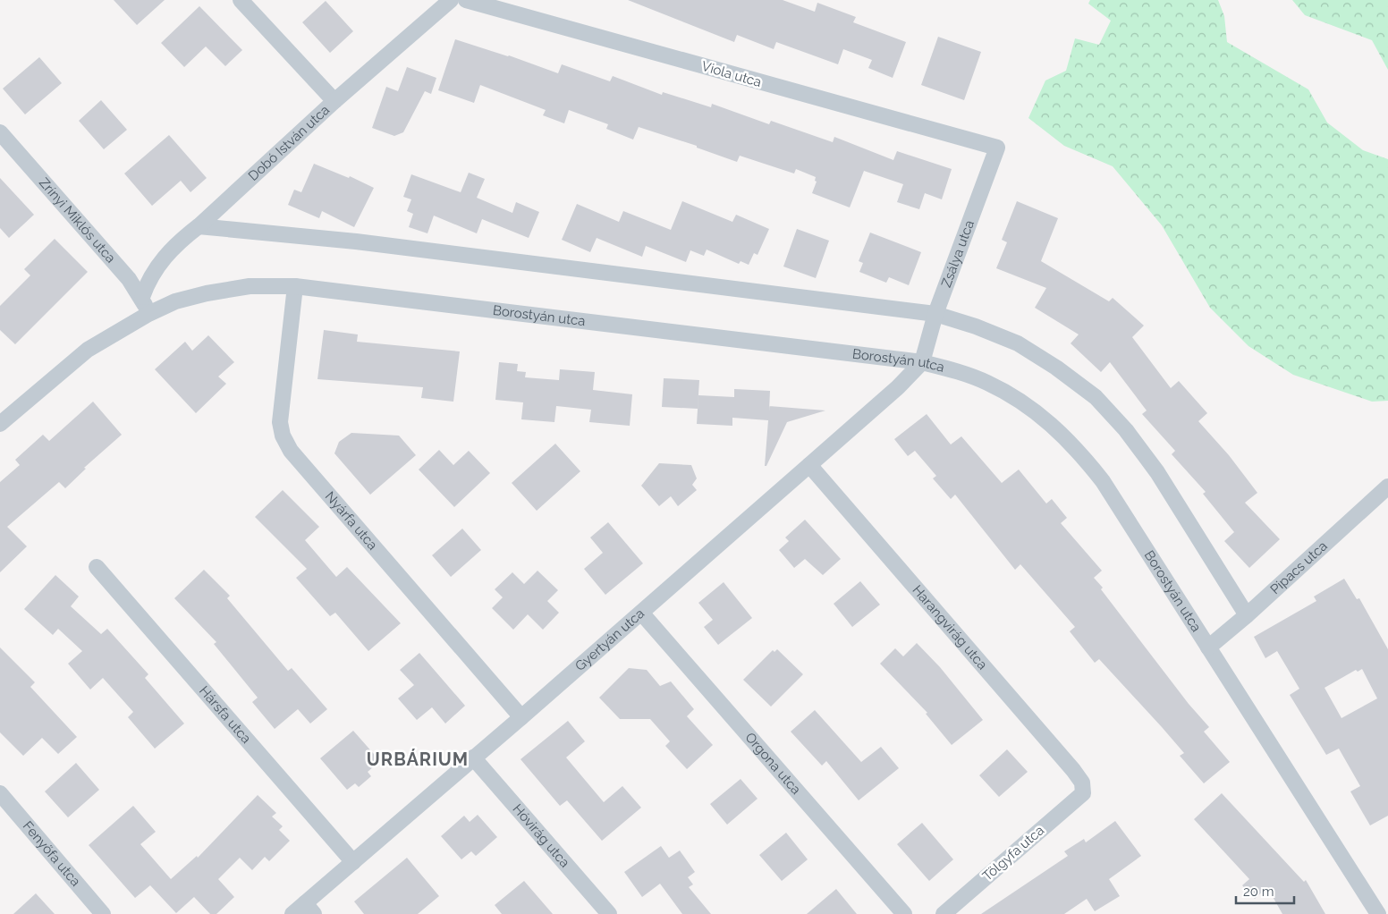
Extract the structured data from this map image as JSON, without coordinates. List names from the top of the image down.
{
  "streets": {
    "street": [
      "Viola utca",
      "Dobó István utca",
      "Zrínyi Miklós utca",
      "Zsálya utca",
      "Borostyán utca",
      "Nyárfa utca",
      "Pipacs utca",
      "Harangvirág utca",
      "Gyertyán utca",
      "Hársfa utca",
      "Orgona utca",
      "Hóvirág utca",
      "Tölgyfa utca",
      "Fenyőfa utca"
    ]
  },
  "crossings": [
    ["Viola utca", "Zsálya utca"],
    ["Dobó István utca", "Zrínyi Miklós utca"],
    ["Zrínyi Miklós utca", "Borostyán utca"],
    ["Zsálya utca", "Borostyán utca"],
    ["Zsálya utca", "Gyertyán utca"],
    ["Borostyán utca", "Nyárfa utca"],
    ["Borostyán utca", "Pipacs utca"],
    ["Borostyán utca", "Gyertyán utca"],
    ["Nyárfa utca", "Gyertyán utca"],
    ["Harangvirág utca", "Gyertyán utca"],
    ["Harangvirág utca", "Tölgyfa utca"],
    ["Gyertyán utca", "Hársfa utca"],
    ["Gyertyán utca", "Orgona utca"],
    ["Gyertyán utca", "Hóvirág utca"]
  ],
  "districts": ["URBÁRIUM"],
  "scale_bar": "20 m"
}
